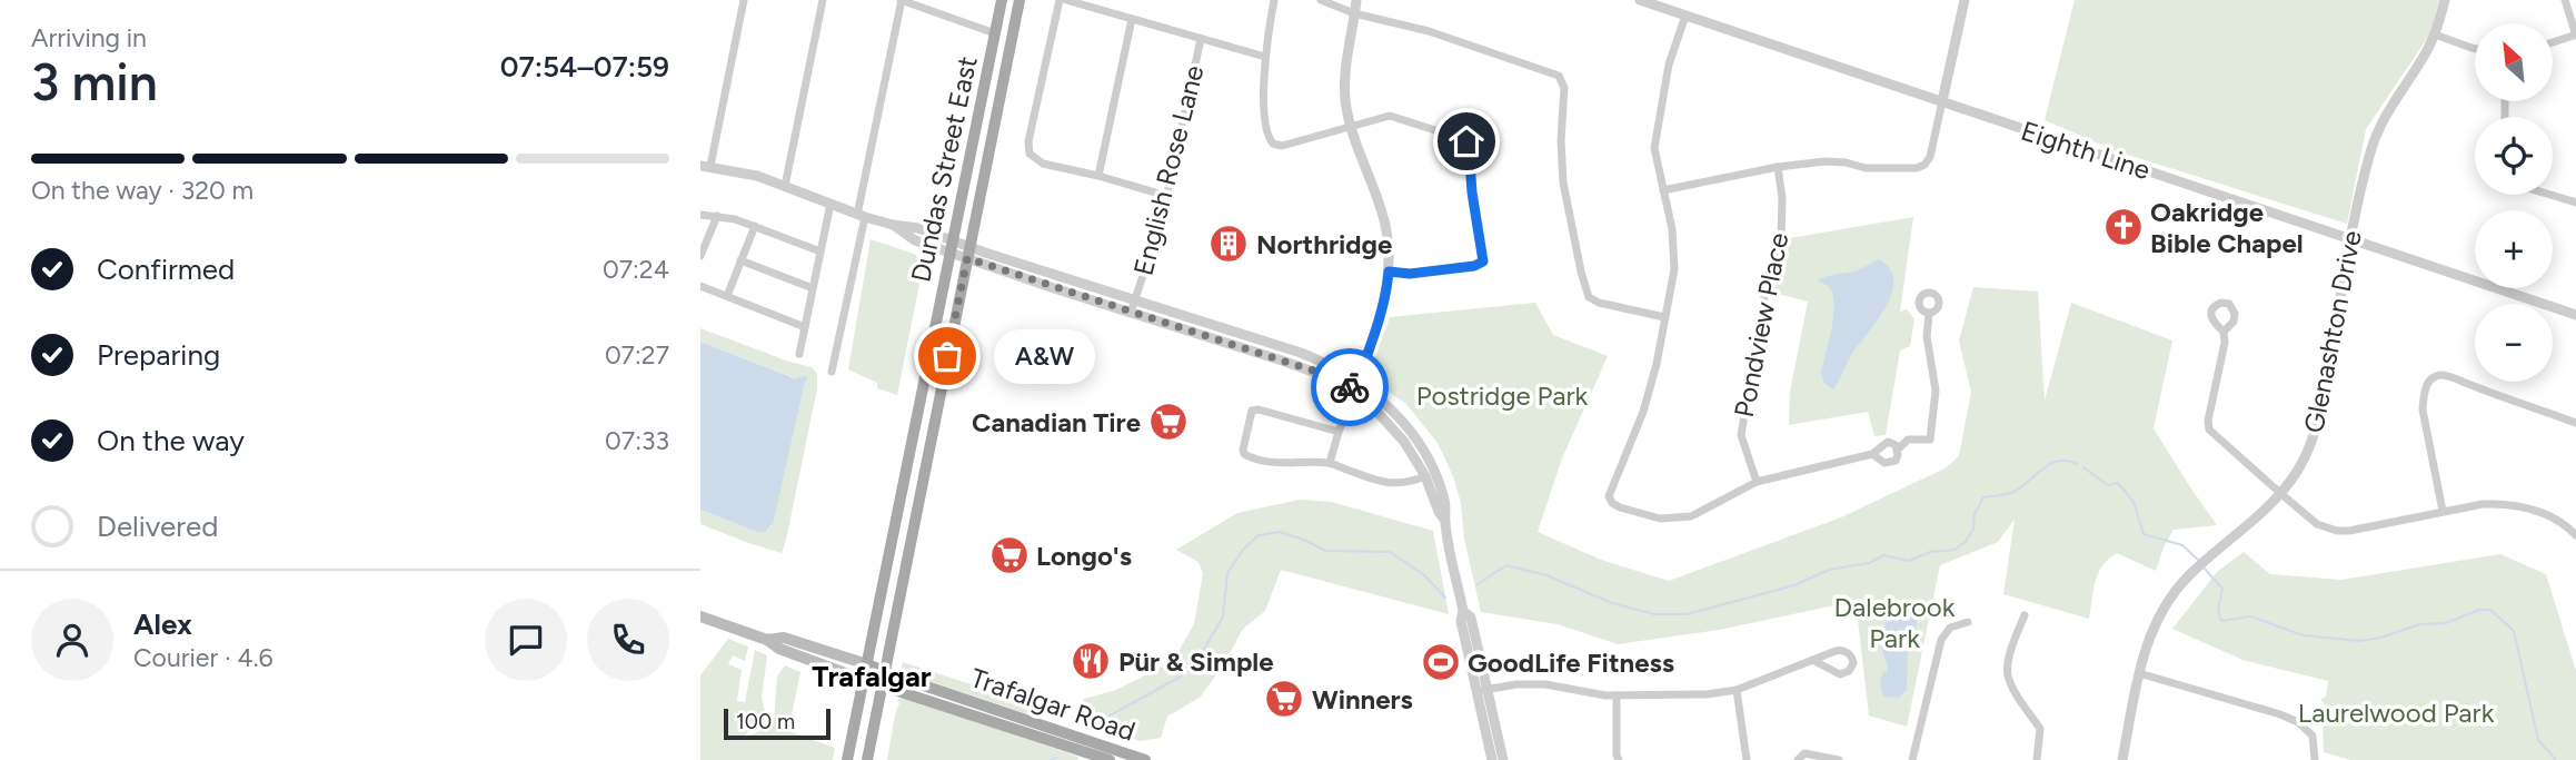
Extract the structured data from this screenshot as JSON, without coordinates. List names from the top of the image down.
{
  "streets": {
    "main road": ["Dundas Street East", "Trafalgar Road"],
    "street": [
      "Eighth Line",
      "English Rose Lane",
      "Pondview Place",
      "Glenashton Drive"
    ]
  },
  "crossings": [
    ["Eighth Line", "Glenashton Drive"],
    ["Dundas Street East", "Trafalgar Road"]
  ],
  "districts": ["Trafalgar"],
  "parks": ["Postridge Park", "Dalebrook Park", "Laurelwood Park"],
  "places": {
    "church": ["Oakridge Bible Chapel"],
    "building": ["Northridge"],
    "other": ["A&W"],
    "supermarket": ["Canadian Tire", "Longo's", "Winners"],
    "restaurant": ["Pür & Simple"],
    "sports": ["GoodLife Fitness"]
  },
  "scale_bar": "100 m",
  "north": "top left",
  "page": {
    "heading": ["3 min", "Arriving in", "07:54–07:59"],
    "panel": ["Alex", "Courier · 4.6"],
    "map_buttons": ["+", "−"],
    "bar": "On the way · 320 m",
    "list": [
      ["Confirmed", "07:24"],
      ["Preparing", "07:27"],
      ["On the way", "07:33"],
      "Delivered"
    ],
    "bubble": "A&W",
    "scale": "100 m"
  }
}
